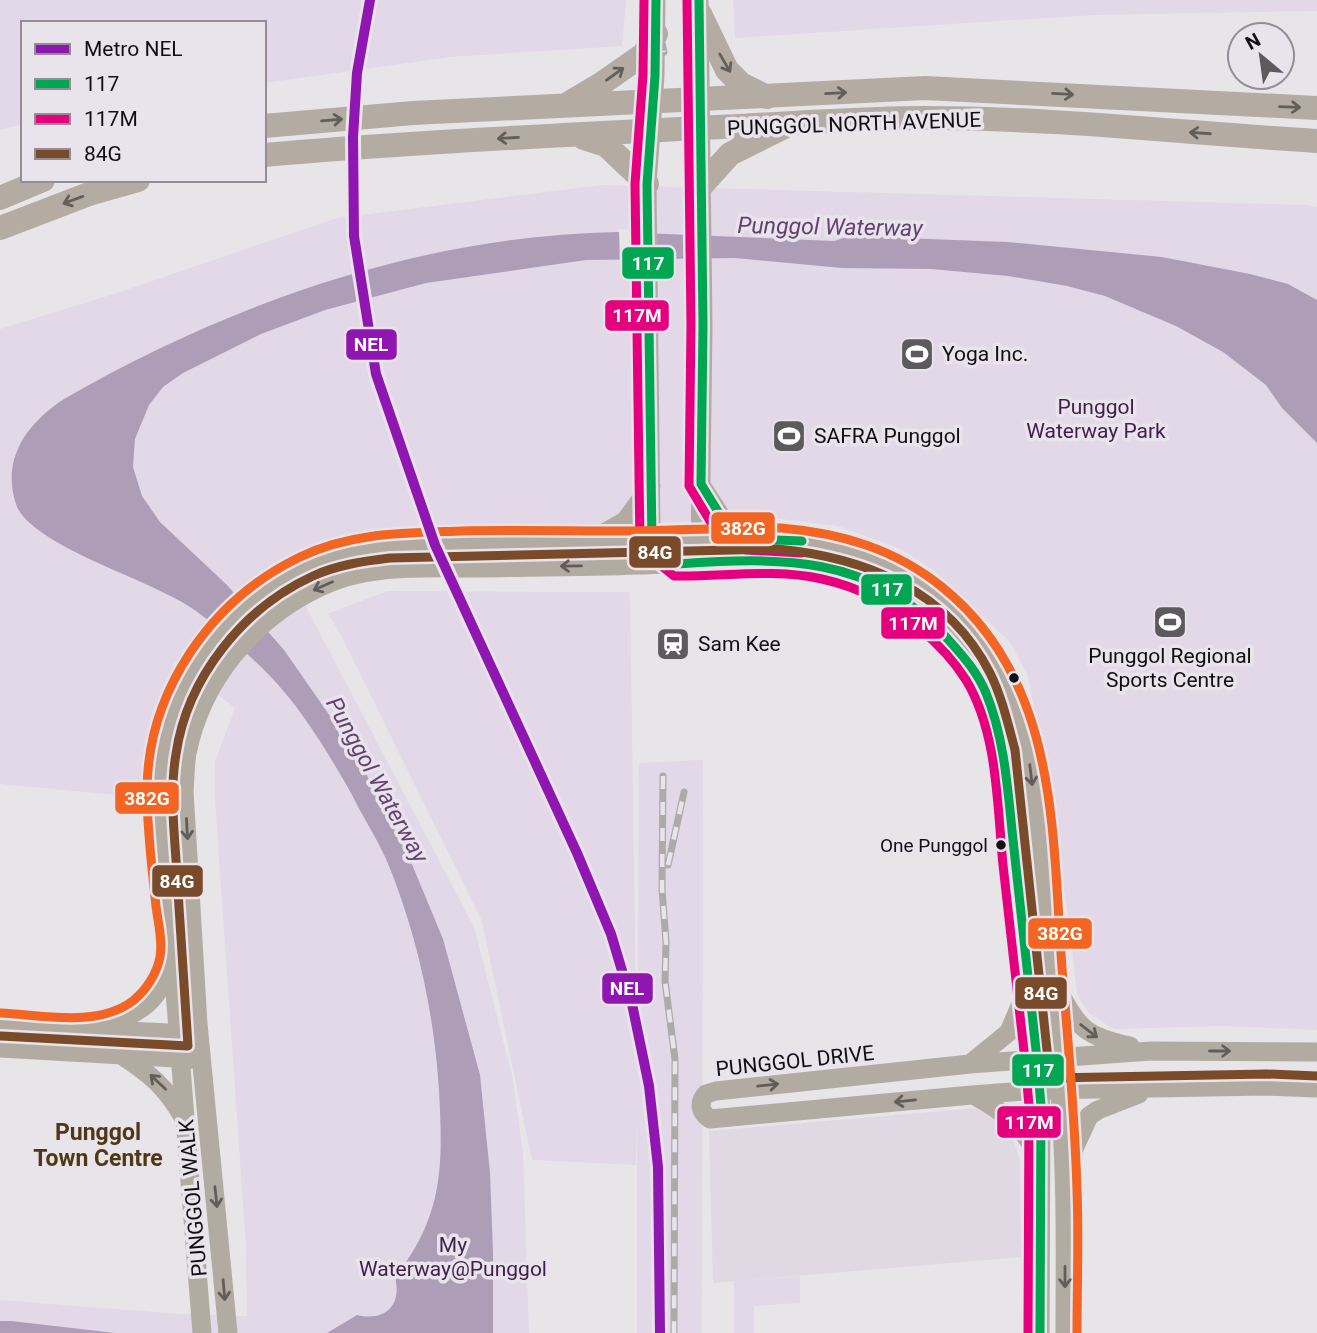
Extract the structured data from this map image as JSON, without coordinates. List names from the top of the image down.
{
  "streets": {
    "main road": ["PUNGGOL NORTH AVENUE"],
    "street": ["PUNGGOL DRIVE", "PUNGGOL WALK"]
  },
  "districts": ["Punggol Town Centre"],
  "water": ["Punggol Waterway"],
  "parks": ["Punggol Waterway Park", "My Waterway@Punggol"],
  "places": {
    "sports": ["Yoga Inc.", "SAFRA Punggol", "Punggol Regional Sports Centre"],
    "station": ["Sam Kee"],
    "other": ["One Punggol"]
  },
  "lines": [
    "metro line NEL",
    "transit line 117",
    "transit line 117M",
    "transit line 382G",
    "transit line 84G"
  ],
  "legend": [
    "Metro NEL",
    "117",
    "117M",
    "84G"
  ],
  "north": "top left"
}
